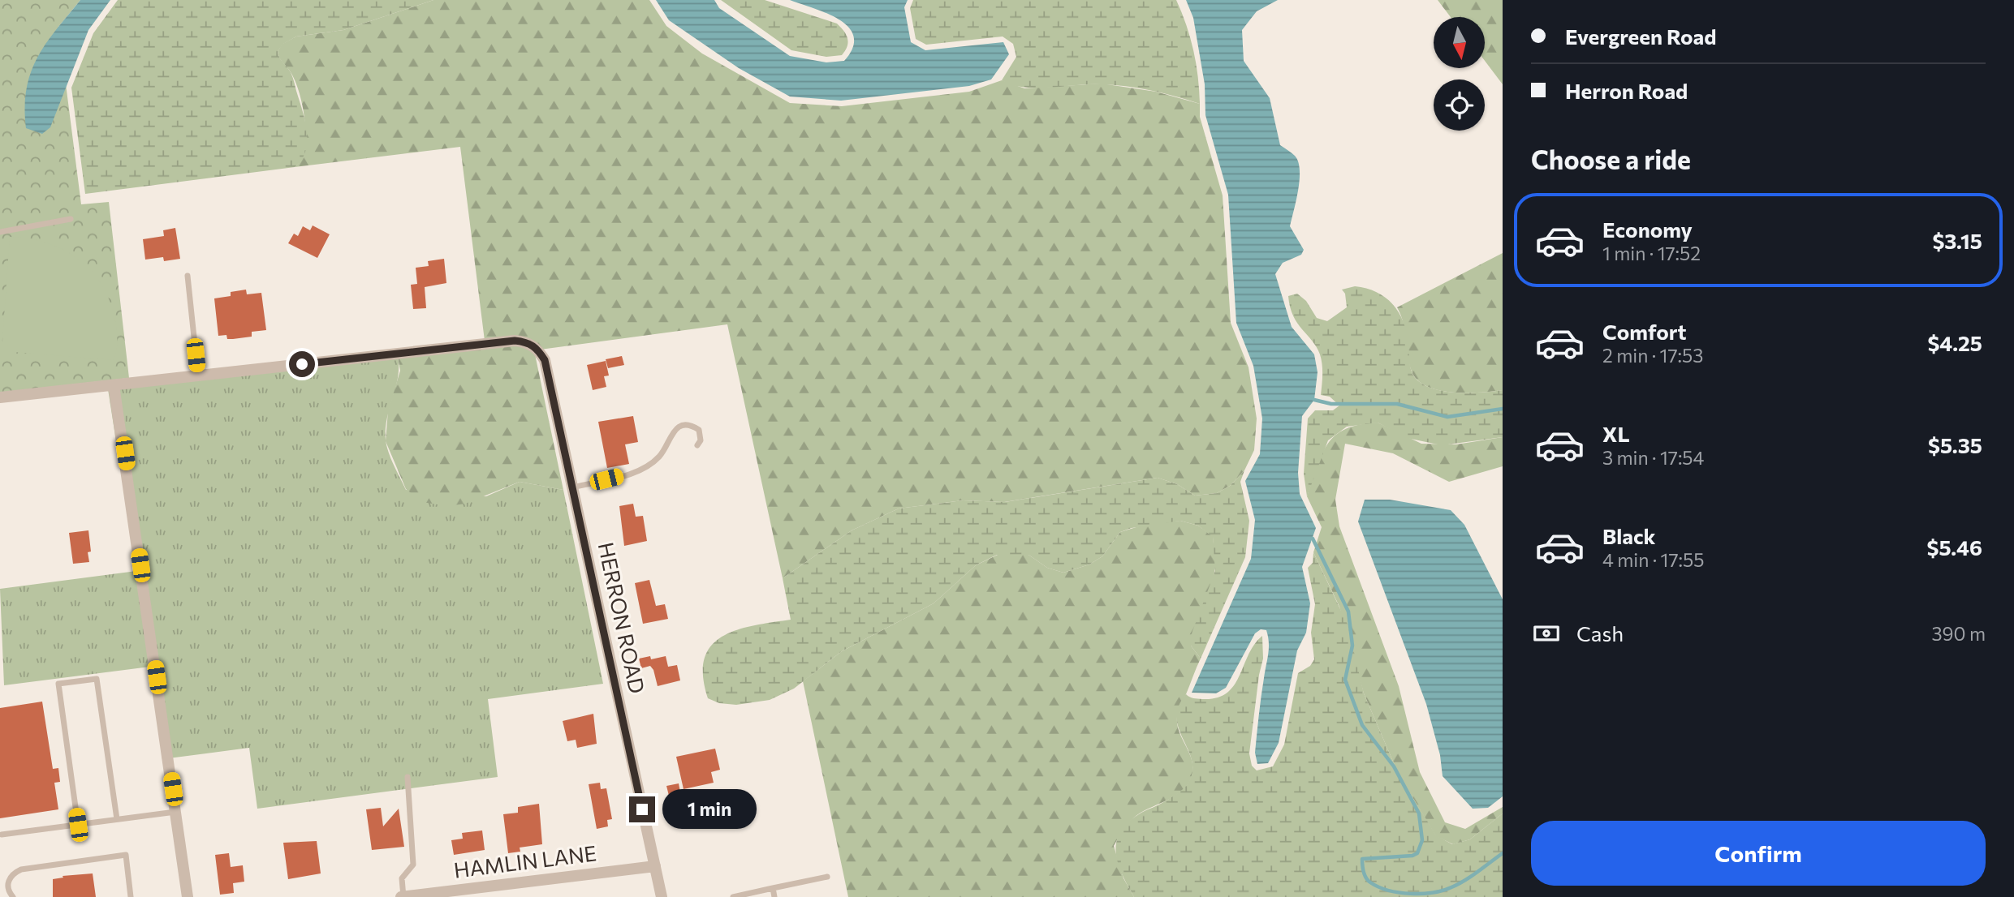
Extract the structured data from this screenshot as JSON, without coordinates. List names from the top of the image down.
{
  "streets": {
    "street": ["HERRON ROAD", "HAMLIN LANE"]
  },
  "crossings": [
    ["HERRON ROAD", "HAMLIN LANE"]
  ],
  "north": "bottom",
  "page": {
    "banner": ["Evergreen Road", "Herron Road"],
    "heading": "Choose a ride",
    "list": [
      {
        "name": "Economy",
        "note": "1 min · 17:52",
        "value": "$3.15"
      },
      {
        "name": "Comfort",
        "note": "2 min · 17:53",
        "value": "$4.25"
      },
      {
        "name": "XL",
        "note": "3 min · 17:54",
        "value": "$5.35"
      },
      {
        "name": "Black",
        "note": "4 min · 17:55",
        "value": "$5.46"
      }
    ],
    "pay": ["Cash", "390 m"],
    "bubble": "1 min",
    "buttons": "Confirm"
  }
}
